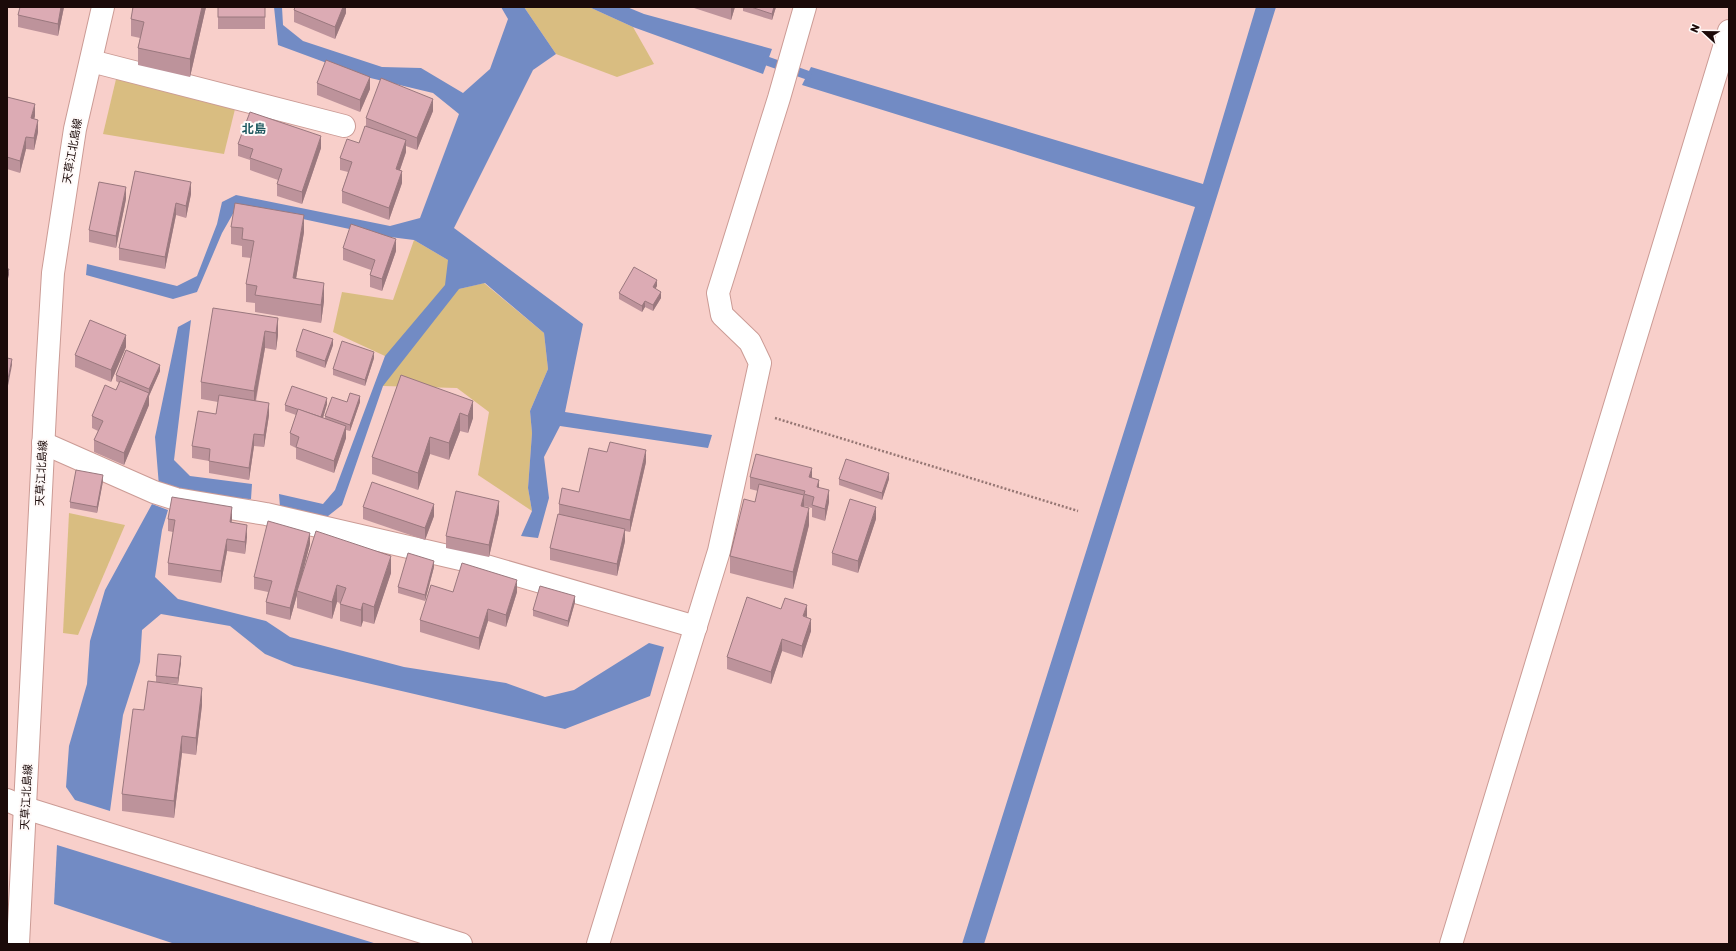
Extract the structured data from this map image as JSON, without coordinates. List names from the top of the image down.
{
  "streets": {
    "street": ["天草江北島線"]
  },
  "districts": ["北島"],
  "north": "left"
}
